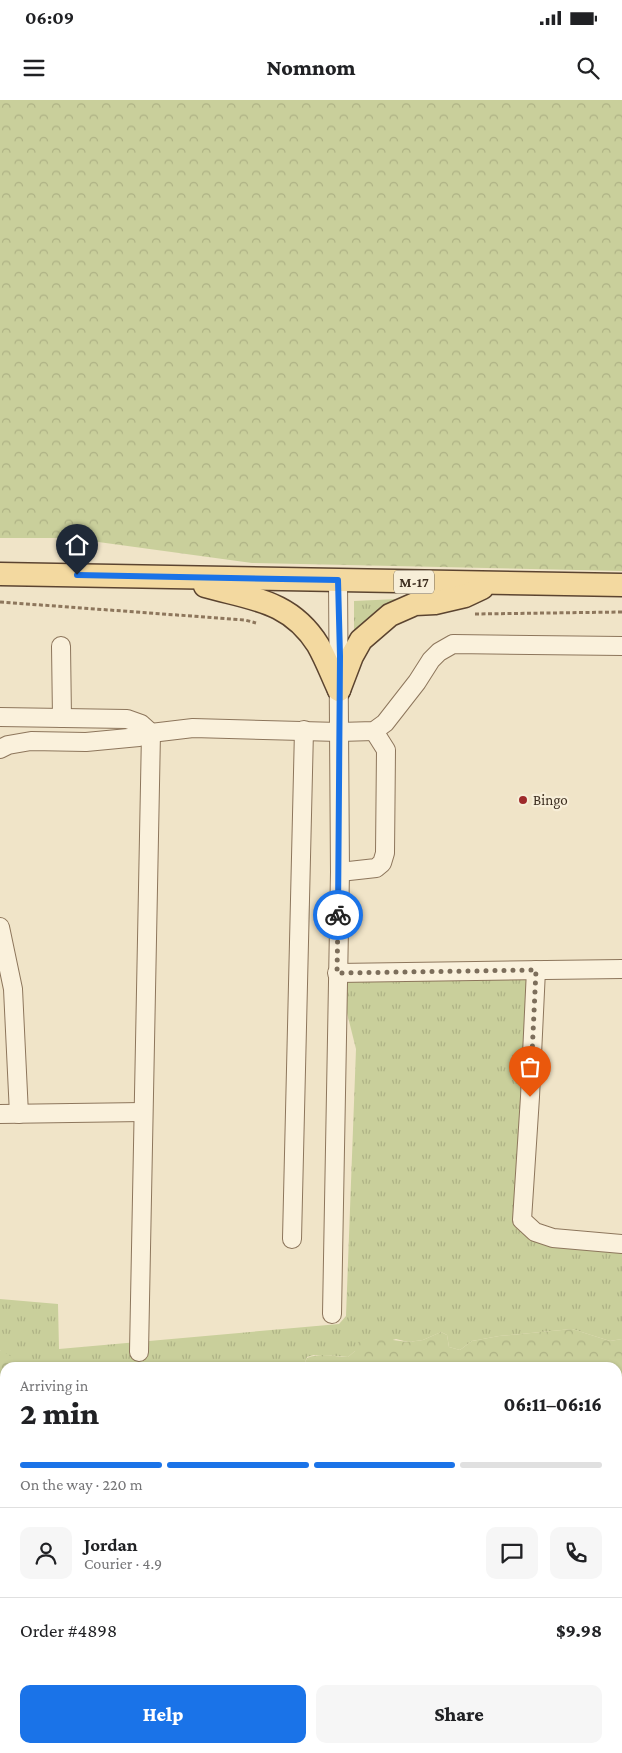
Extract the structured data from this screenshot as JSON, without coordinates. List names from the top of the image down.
{
  "streets": {
    "main road": ["M-17"]
  },
  "places": ["Bingo"],
  "page": {
    "status": "06:09",
    "header": "Nomnom",
    "heading": ["2 min", "Arriving in", "06:11–06:16"],
    "panel": [
      "Jordan",
      "Courier · 4.9",
      "Order #4898",
      "$9.98"
    ],
    "bar": "On the way · 220 m",
    "buttons": ["Help", "Share"]
  }
}
